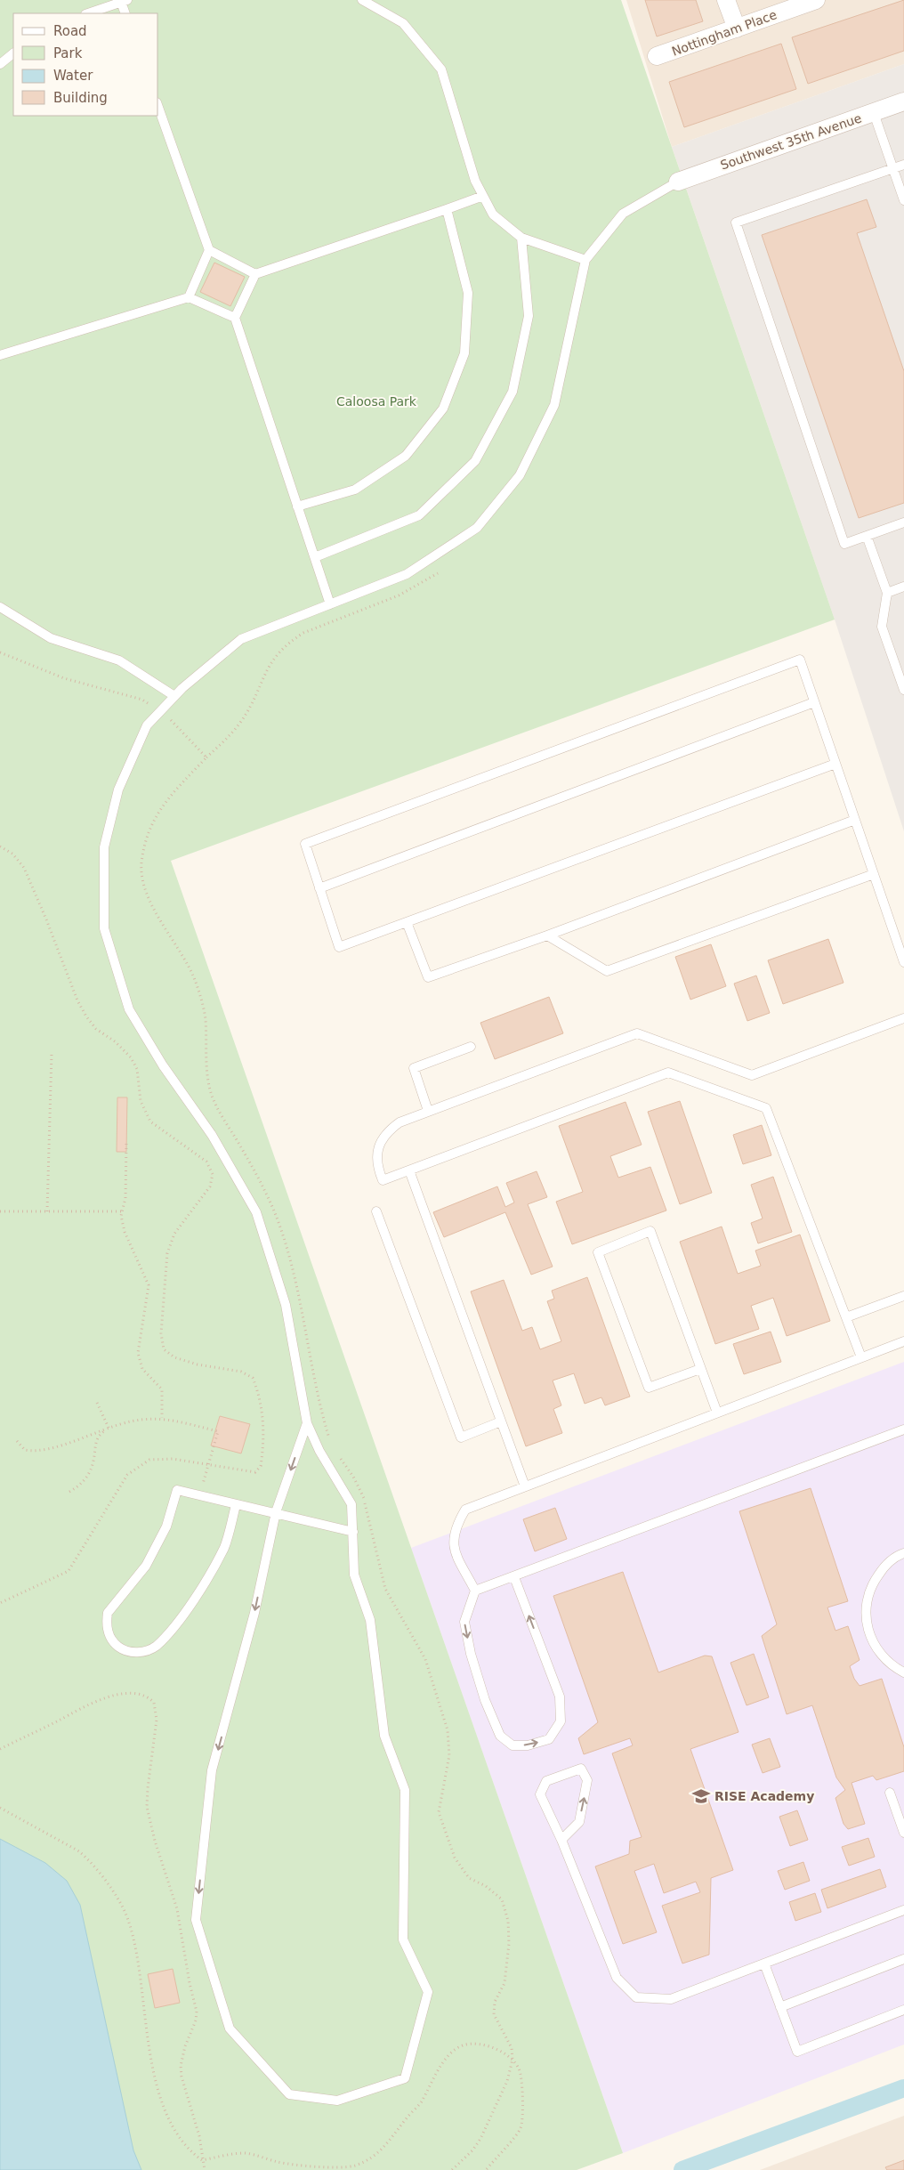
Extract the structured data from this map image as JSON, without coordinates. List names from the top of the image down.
{
  "streets": {
    "street": ["Nottingham Place", "Southwest 35th Avenue"]
  },
  "parks": ["Caloosa Park"],
  "places": {
    "school or university": ["RISE Academy"]
  },
  "legend": [
    "Road",
    "Park",
    "Water",
    "Building"
  ]
}
